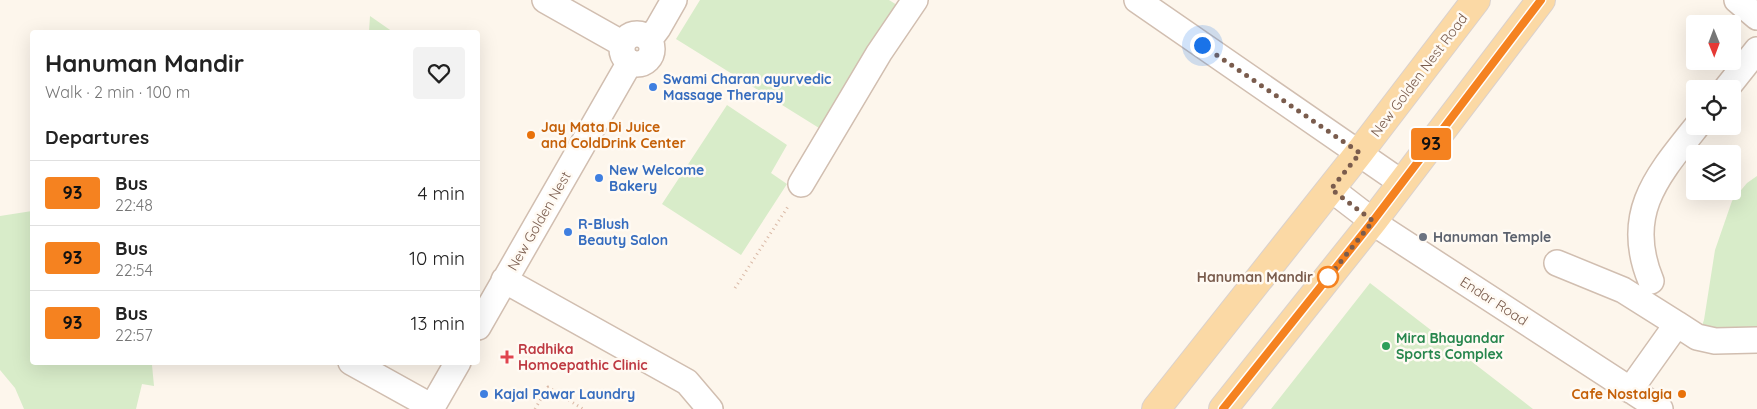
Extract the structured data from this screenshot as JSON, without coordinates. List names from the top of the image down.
{
  "streets": {
    "main road": ["New Golden Nest Road"],
    "street": ["New Golden Nest", "Endar Road"]
  },
  "crossings": [
    ["New Golden Nest Road", "Endar Road"]
  ],
  "places": {
    "other": [
      "Swami Charan ayurvedic Massage Therapy",
      "Jay Mata Di Juice and ColdDrink Center",
      "New Welcome Bakery",
      "R-Blush Beauty Salon",
      "Hanuman Temple",
      "Hanuman Mandir",
      "Mira Bhayandar Sports Complex",
      "Kajal Pawar Laundry",
      "Cafe Nostalgia"
    ],
    "health": ["Radhika Homoepathic Clinic"]
  },
  "lines": ["bus line 93"],
  "north": "bottom",
  "page": {
    "on_map": "93",
    "heading": [
      ["Hanuman Mandir", "Walk · 2 min · 100 m"],
      "Departures"
    ],
    "list": [
      {
        "mark": "93",
        "name": "Bus",
        "note": "22:48",
        "value": "4 min"
      },
      {
        "mark": "93",
        "name": "Bus",
        "note": "22:54",
        "value": "10 min"
      },
      {
        "mark": "93",
        "name": "Bus",
        "note": "22:57",
        "value": "13 min"
      }
    ]
  }
}
